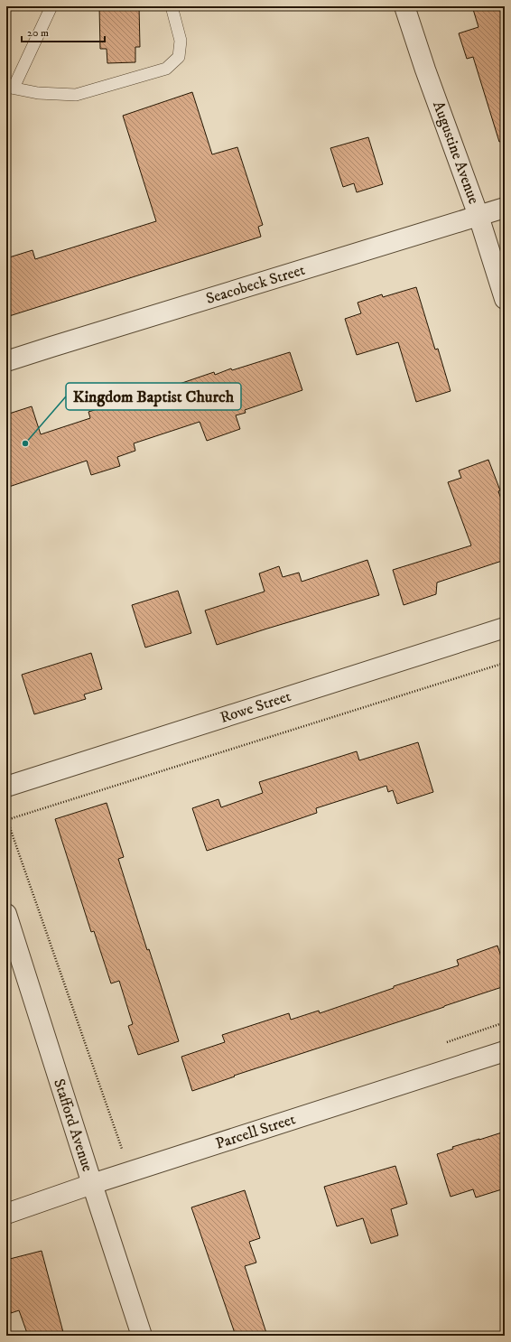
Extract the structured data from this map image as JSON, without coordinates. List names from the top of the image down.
{
  "streets": {
    "street": [
      "Augustine Avenue",
      "Seacobeck Street",
      "Rowe Street",
      "Stafford Avenue",
      "Parcell Street"
    ]
  },
  "crossings": [
    ["Augustine Avenue", "Seacobeck Street"],
    ["Stafford Avenue", "Parcell Street"]
  ],
  "places": ["Kingdom Baptist Church"],
  "scale_bar": "20 m"
}
